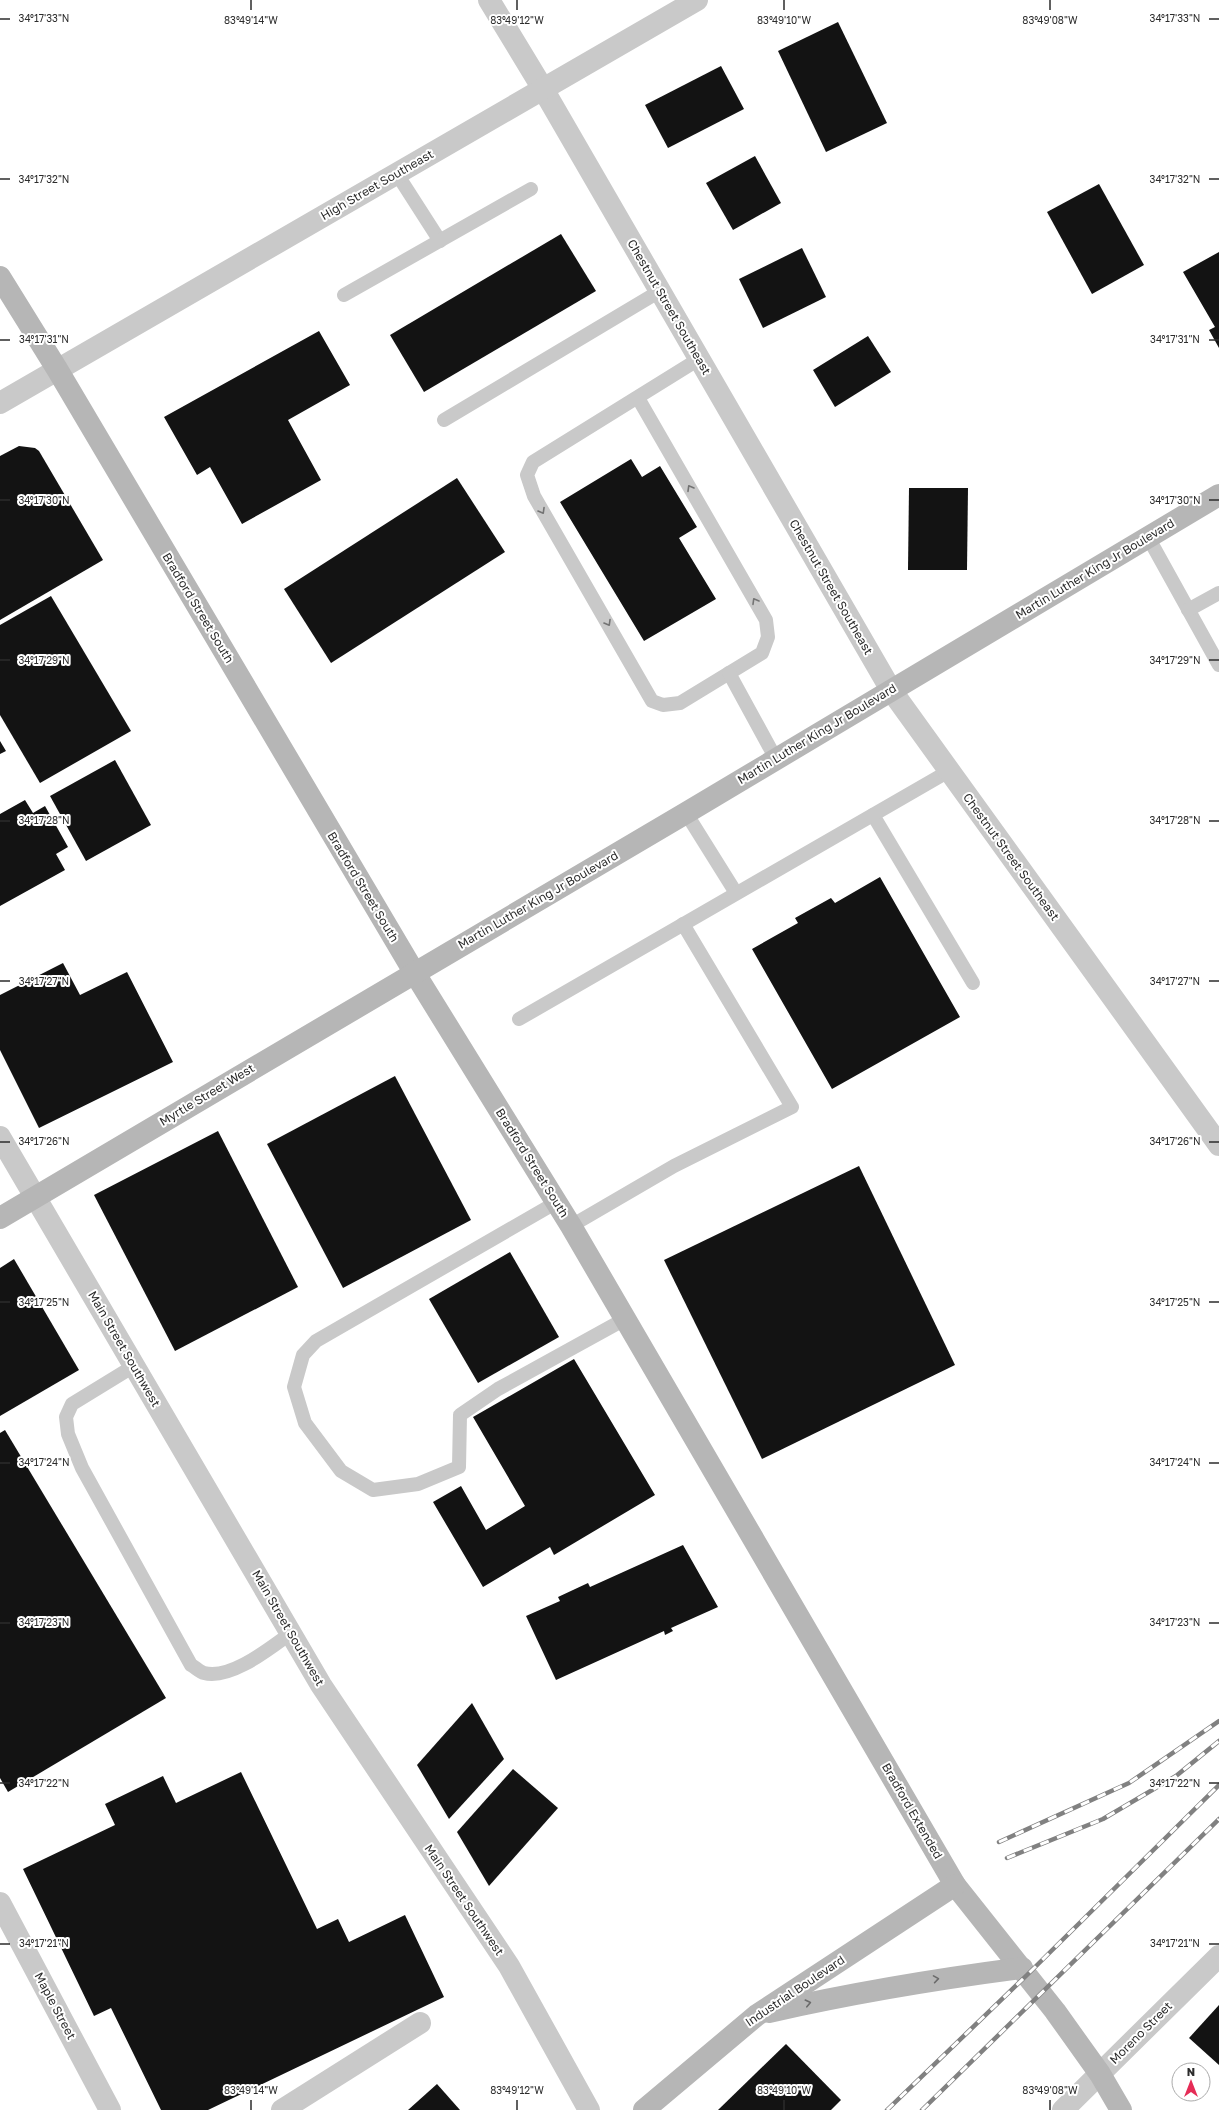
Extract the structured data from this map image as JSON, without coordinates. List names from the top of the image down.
{
  "streets": {
    "street": [
      "High Street Southeast",
      "Chestnut Street Southeast",
      "Martin Luther King Jr Boulevard",
      "Bradford Street South",
      "Myrtle Street West",
      "Main Street Southwest",
      "Bradford Extended",
      "Industrial Boulevard",
      "Maple Street",
      "Moreno Street"
    ]
  },
  "crossings": [
    ["High Street Southeast", "Chestnut Street Southeast"],
    ["High Street Southeast", "Bradford Street South"],
    ["Chestnut Street Southeast", "Martin Luther King Jr Boulevard"],
    ["Martin Luther King Jr Boulevard", "Bradford Street South"],
    ["Martin Luther King Jr Boulevard", "Myrtle Street West"],
    ["Bradford Street South", "Myrtle Street West"],
    ["Bradford Street South", "Bradford Extended"],
    ["Myrtle Street West", "Main Street Southwest"],
    ["Bradford Extended", "Industrial Boulevard"],
    ["Bradford Extended", "Moreno Street"]
  ],
  "north": "top",
  "coordinates": [
    "34°17'33\"N",
    "83°49'14\"W",
    "83°49'12\"W",
    "83°49'10\"W",
    "83°49'08\"W",
    "34°17'32\"N",
    "34°17'31\"N",
    "34°17'30\"N",
    "34°17'29\"N",
    "34°17'28\"N",
    "34°17'27\"N",
    "34°17'26\"N",
    "34°17'25\"N",
    "34°17'24\"N",
    "34°17'23\"N",
    "34°17'22\"N",
    "34°17'21\"N"
  ]
}
